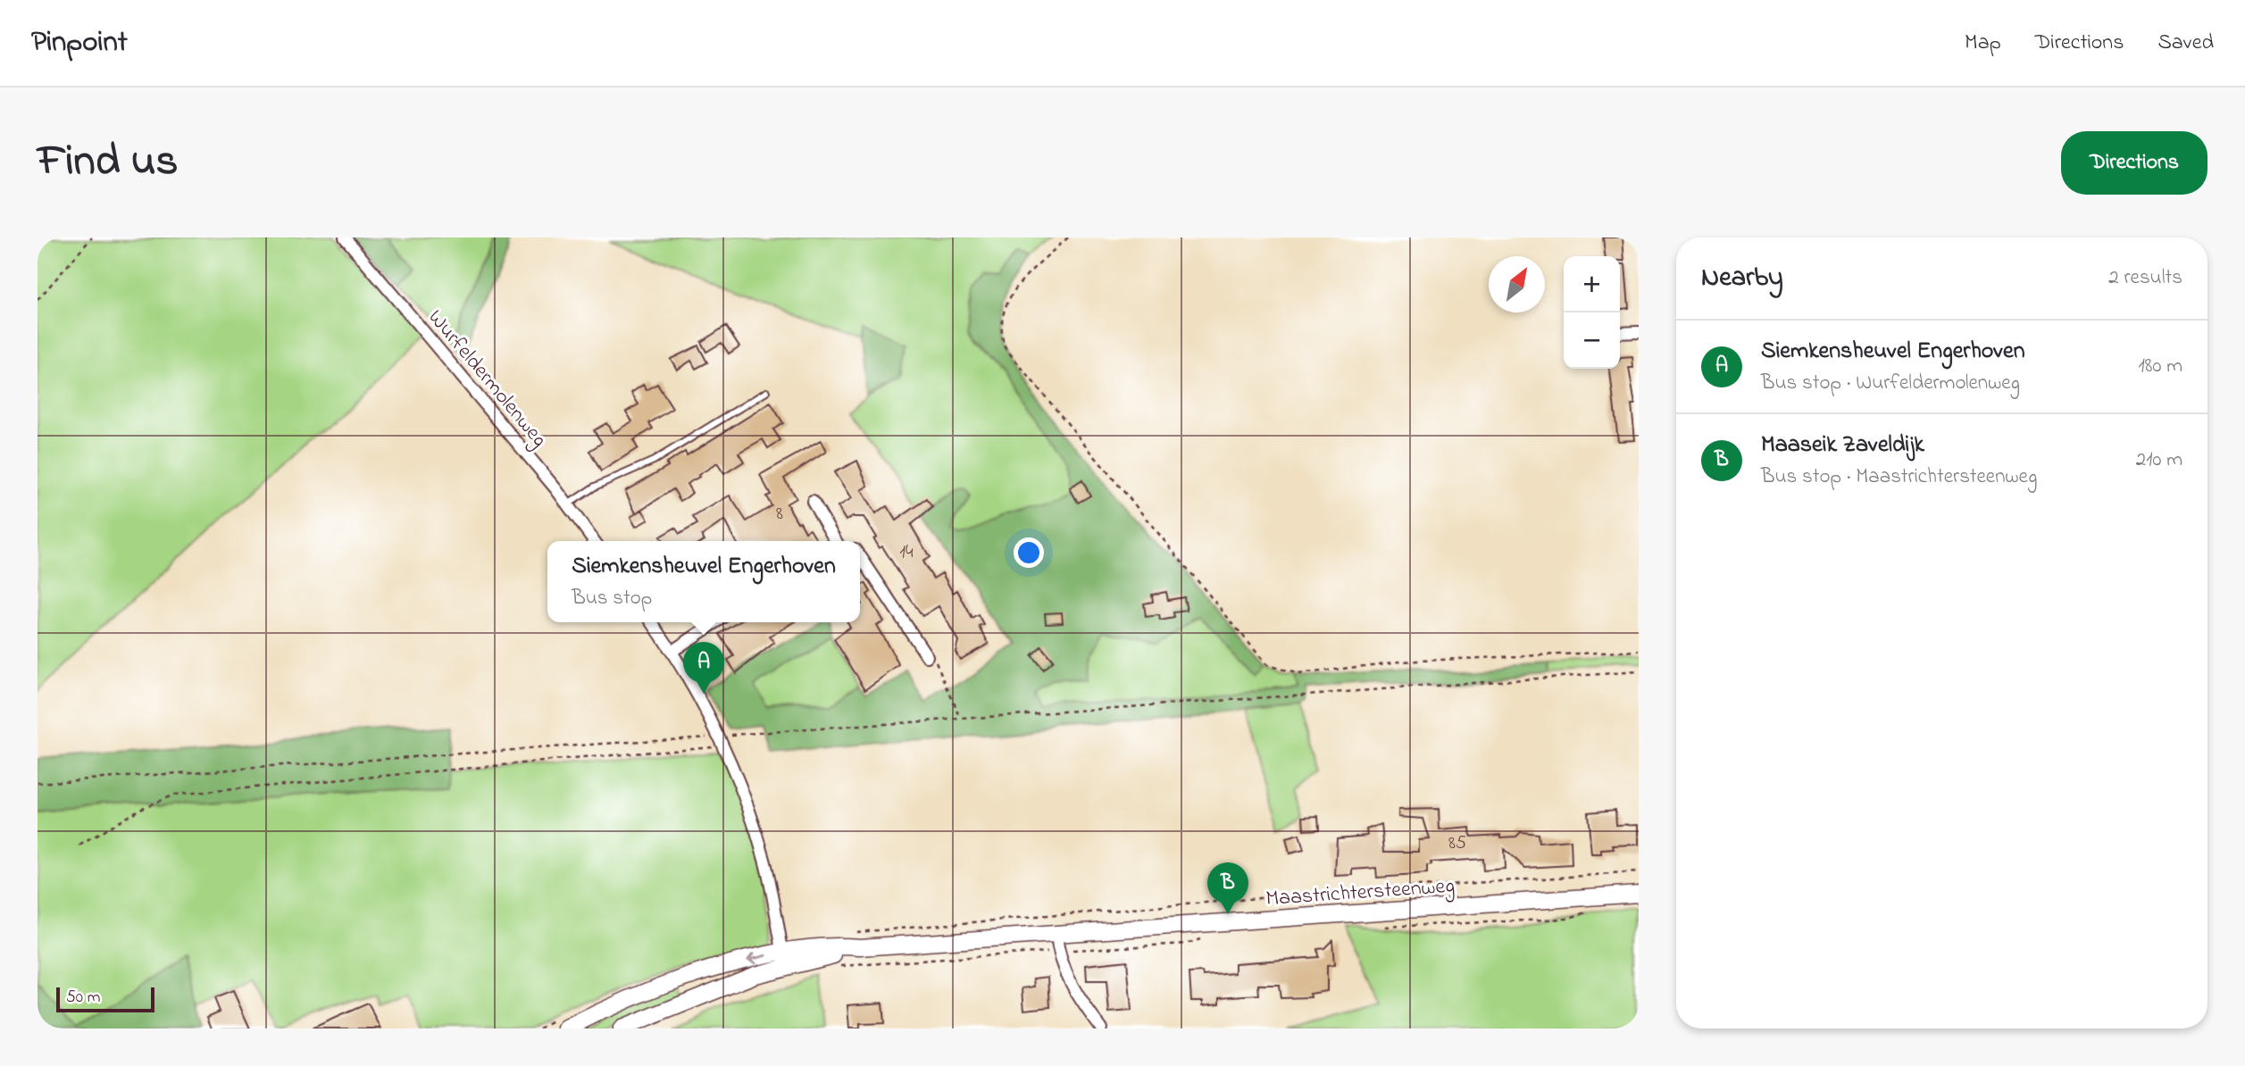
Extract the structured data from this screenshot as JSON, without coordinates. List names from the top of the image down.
{
  "streets": {
    "main road": ["Maastrichtersteenweg"],
    "street": ["Wurfeldermolenweg"]
  },
  "house_numbers": ["8", "14", "85"],
  "scale_bar": "50 m",
  "north": "top right",
  "page": {
    "header": "Pinpoint",
    "nav": ["Map", "Directions", "Saved"],
    "title": "Find us",
    "buttons": "Directions",
    "heading": ["Nearby", "2 results"],
    "map_buttons": ["+", "−"],
    "list": [
      {
        "mark": "A",
        "name": "Siemkensheuvel Engerhoven",
        "note": "Bus stop · Wurfeldermolenweg",
        "value": "180 m"
      },
      {
        "mark": "B",
        "name": "Maaseik Zaveldijk",
        "note": "Bus stop · Maastrichtersteenweg",
        "value": "210 m"
      }
    ],
    "popup": ["Siemkensheuvel Engerhoven", "Bus stop"],
    "pins": ["A", "B"],
    "scale": "50 m"
  }
}
